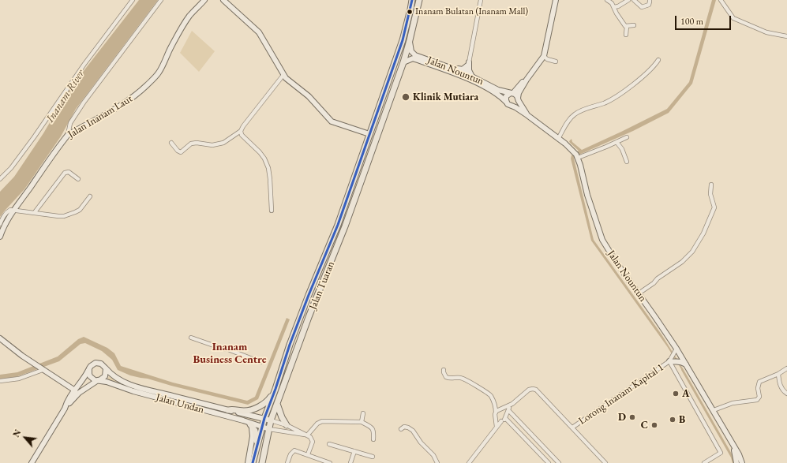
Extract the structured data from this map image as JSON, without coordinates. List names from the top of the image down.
{
  "streets": {
    "main road": ["Jalan Tuaran"],
    "street": [
      "Jalan Nountun",
      "Jalan Inanam Laut",
      "Lorong Inanam Kapital 1",
      "Jalan Undan"
    ]
  },
  "crossings": [
    ["Jalan Nountun", "Jalan Tuaran"],
    ["Jalan Tuaran", "Jalan Undan"]
  ],
  "districts": ["Inanam Business Centre"],
  "water": ["Inanam River"],
  "places": [
    "Inanam Bulatan (Inanam Mall)",
    "Klinik Mutiara",
    "A",
    "D",
    "B",
    "C"
  ],
  "scale_bar": "100 m",
  "north": "top left"
}
